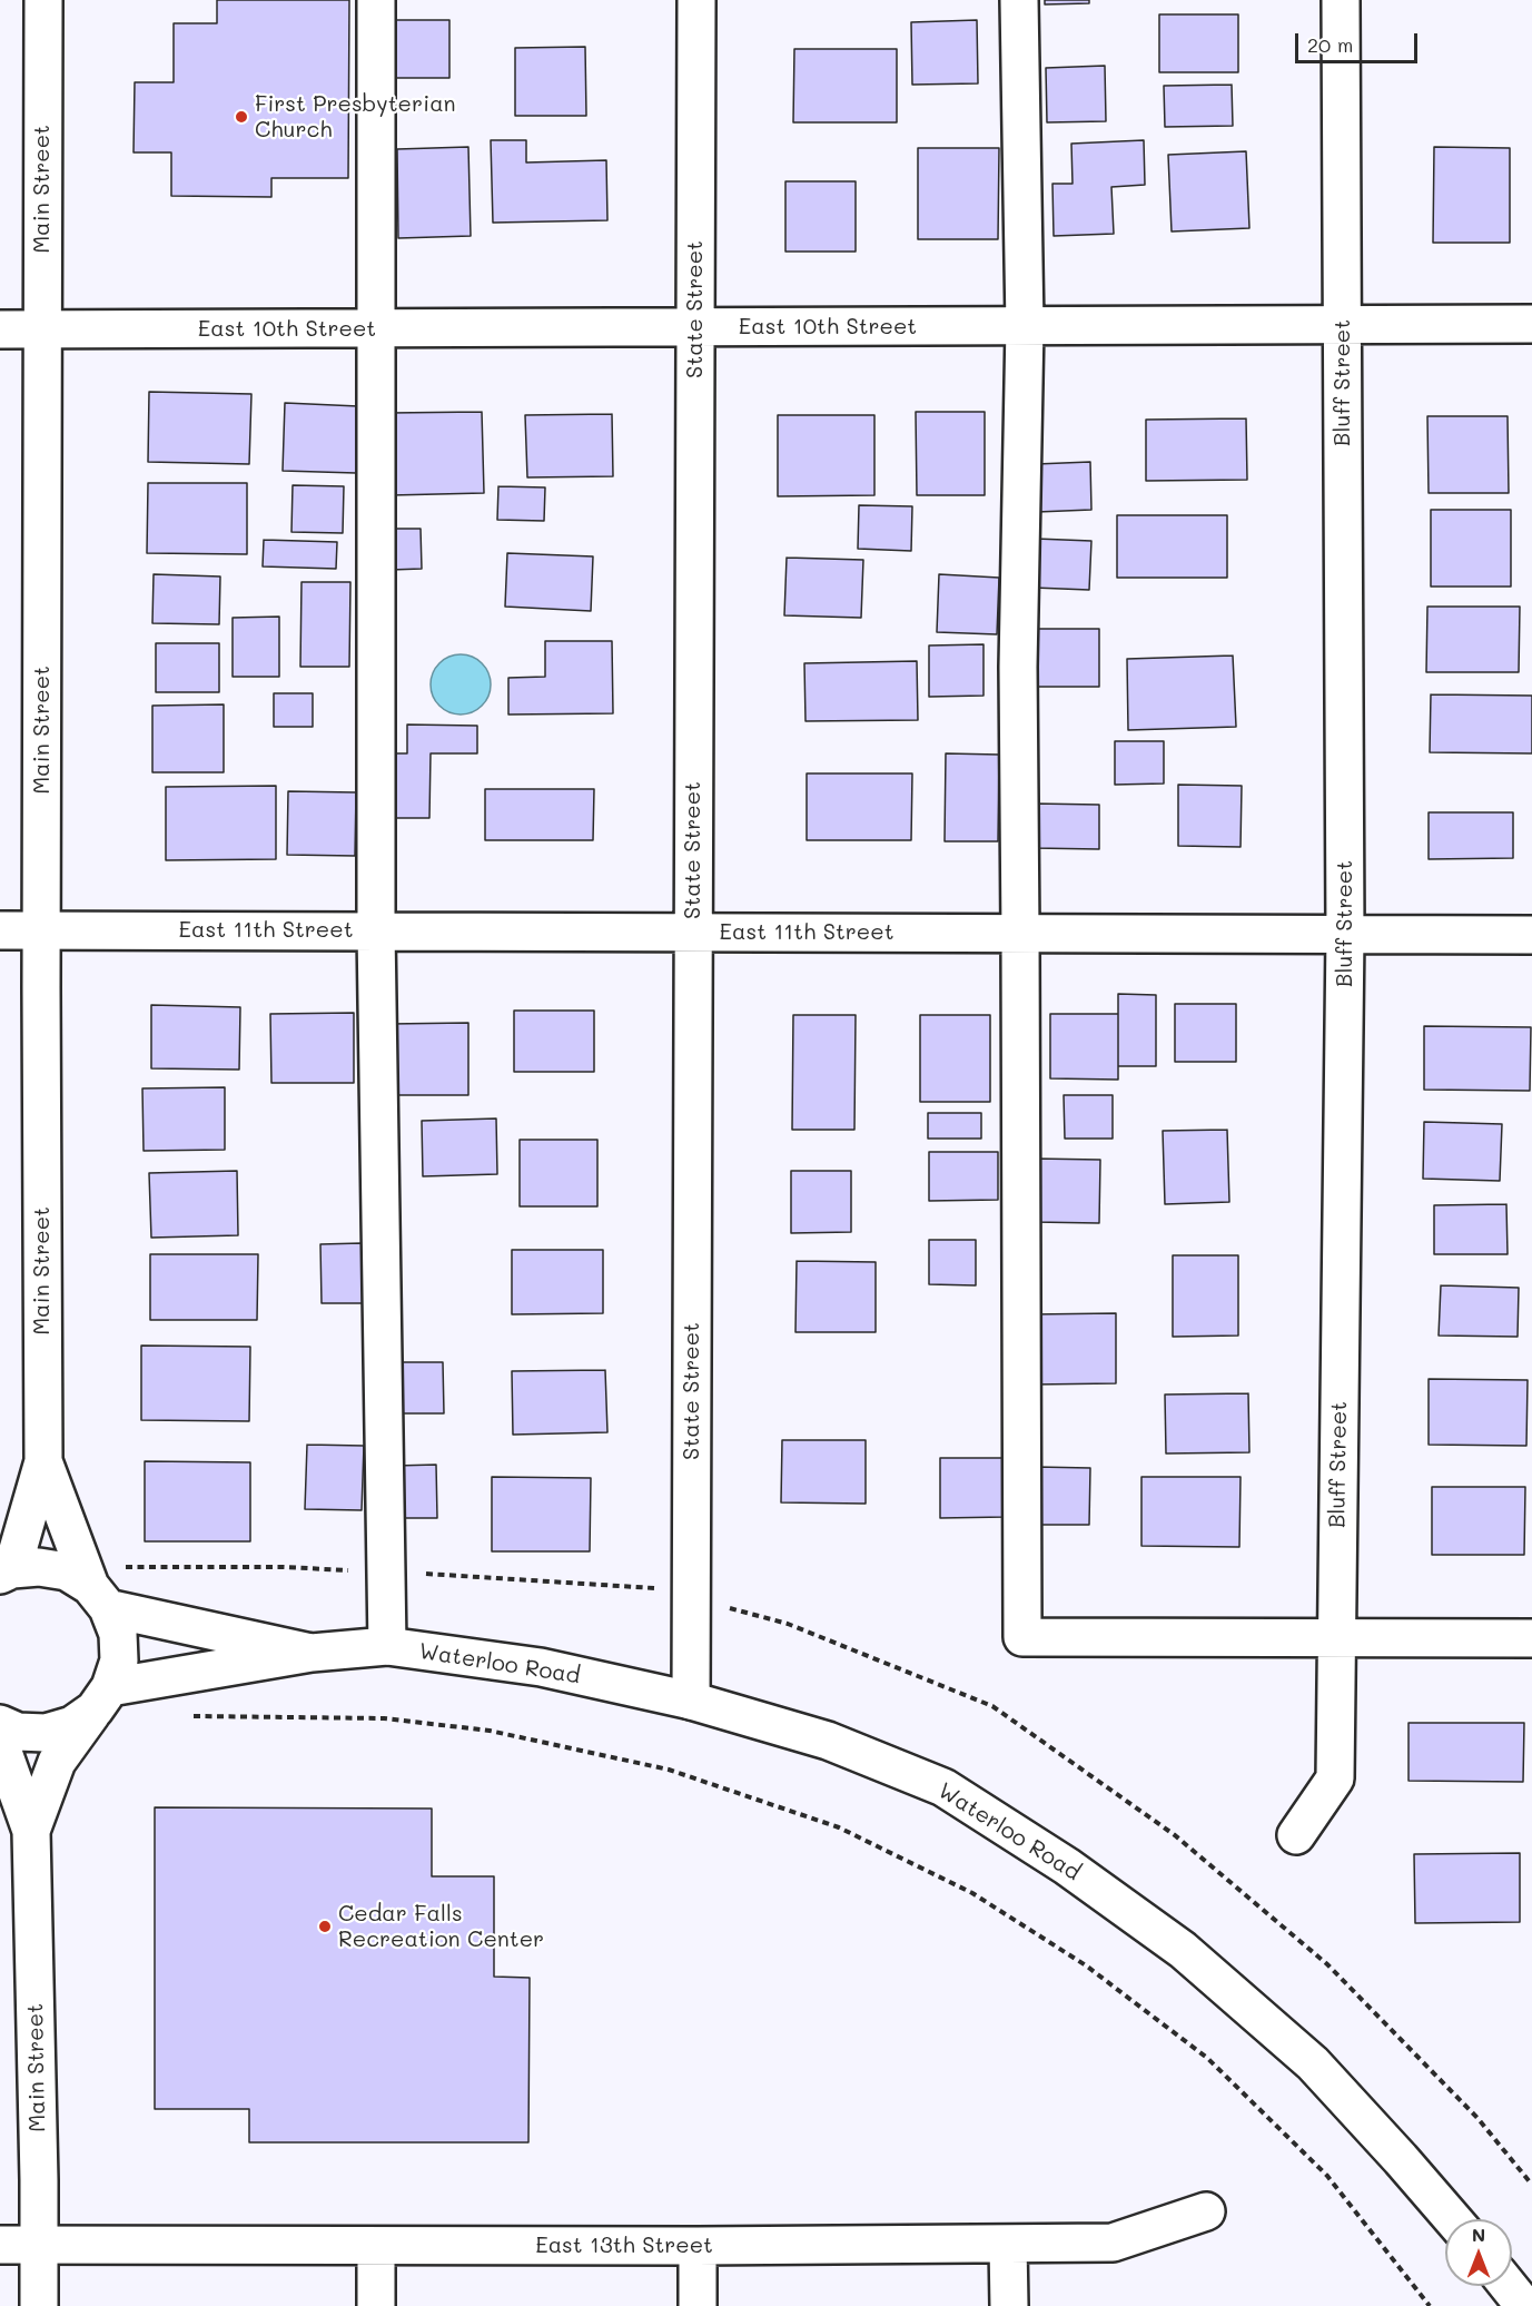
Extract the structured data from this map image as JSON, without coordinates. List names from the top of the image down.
{
  "streets": {
    "street": [
      "Main Street",
      "State Street",
      "East 10th Street",
      "Bluff Street",
      "East 11th Street",
      "Waterloo Road",
      "East 13th Street"
    ]
  },
  "crossings": [
    ["Main Street", "East 10th Street"],
    ["Main Street", "East 11th Street"],
    ["Main Street", "Waterloo Road"],
    ["Main Street", "East 13th Street"],
    ["State Street", "East 10th Street"],
    ["State Street", "East 11th Street"],
    ["State Street", "Waterloo Road"],
    ["East 10th Street", "Bluff Street"],
    ["Bluff Street", "East 11th Street"]
  ],
  "places": ["First Presbyterian Church", "Cedar Falls Recreation Center"],
  "scale_bar": "20 m",
  "north": "top"
}
